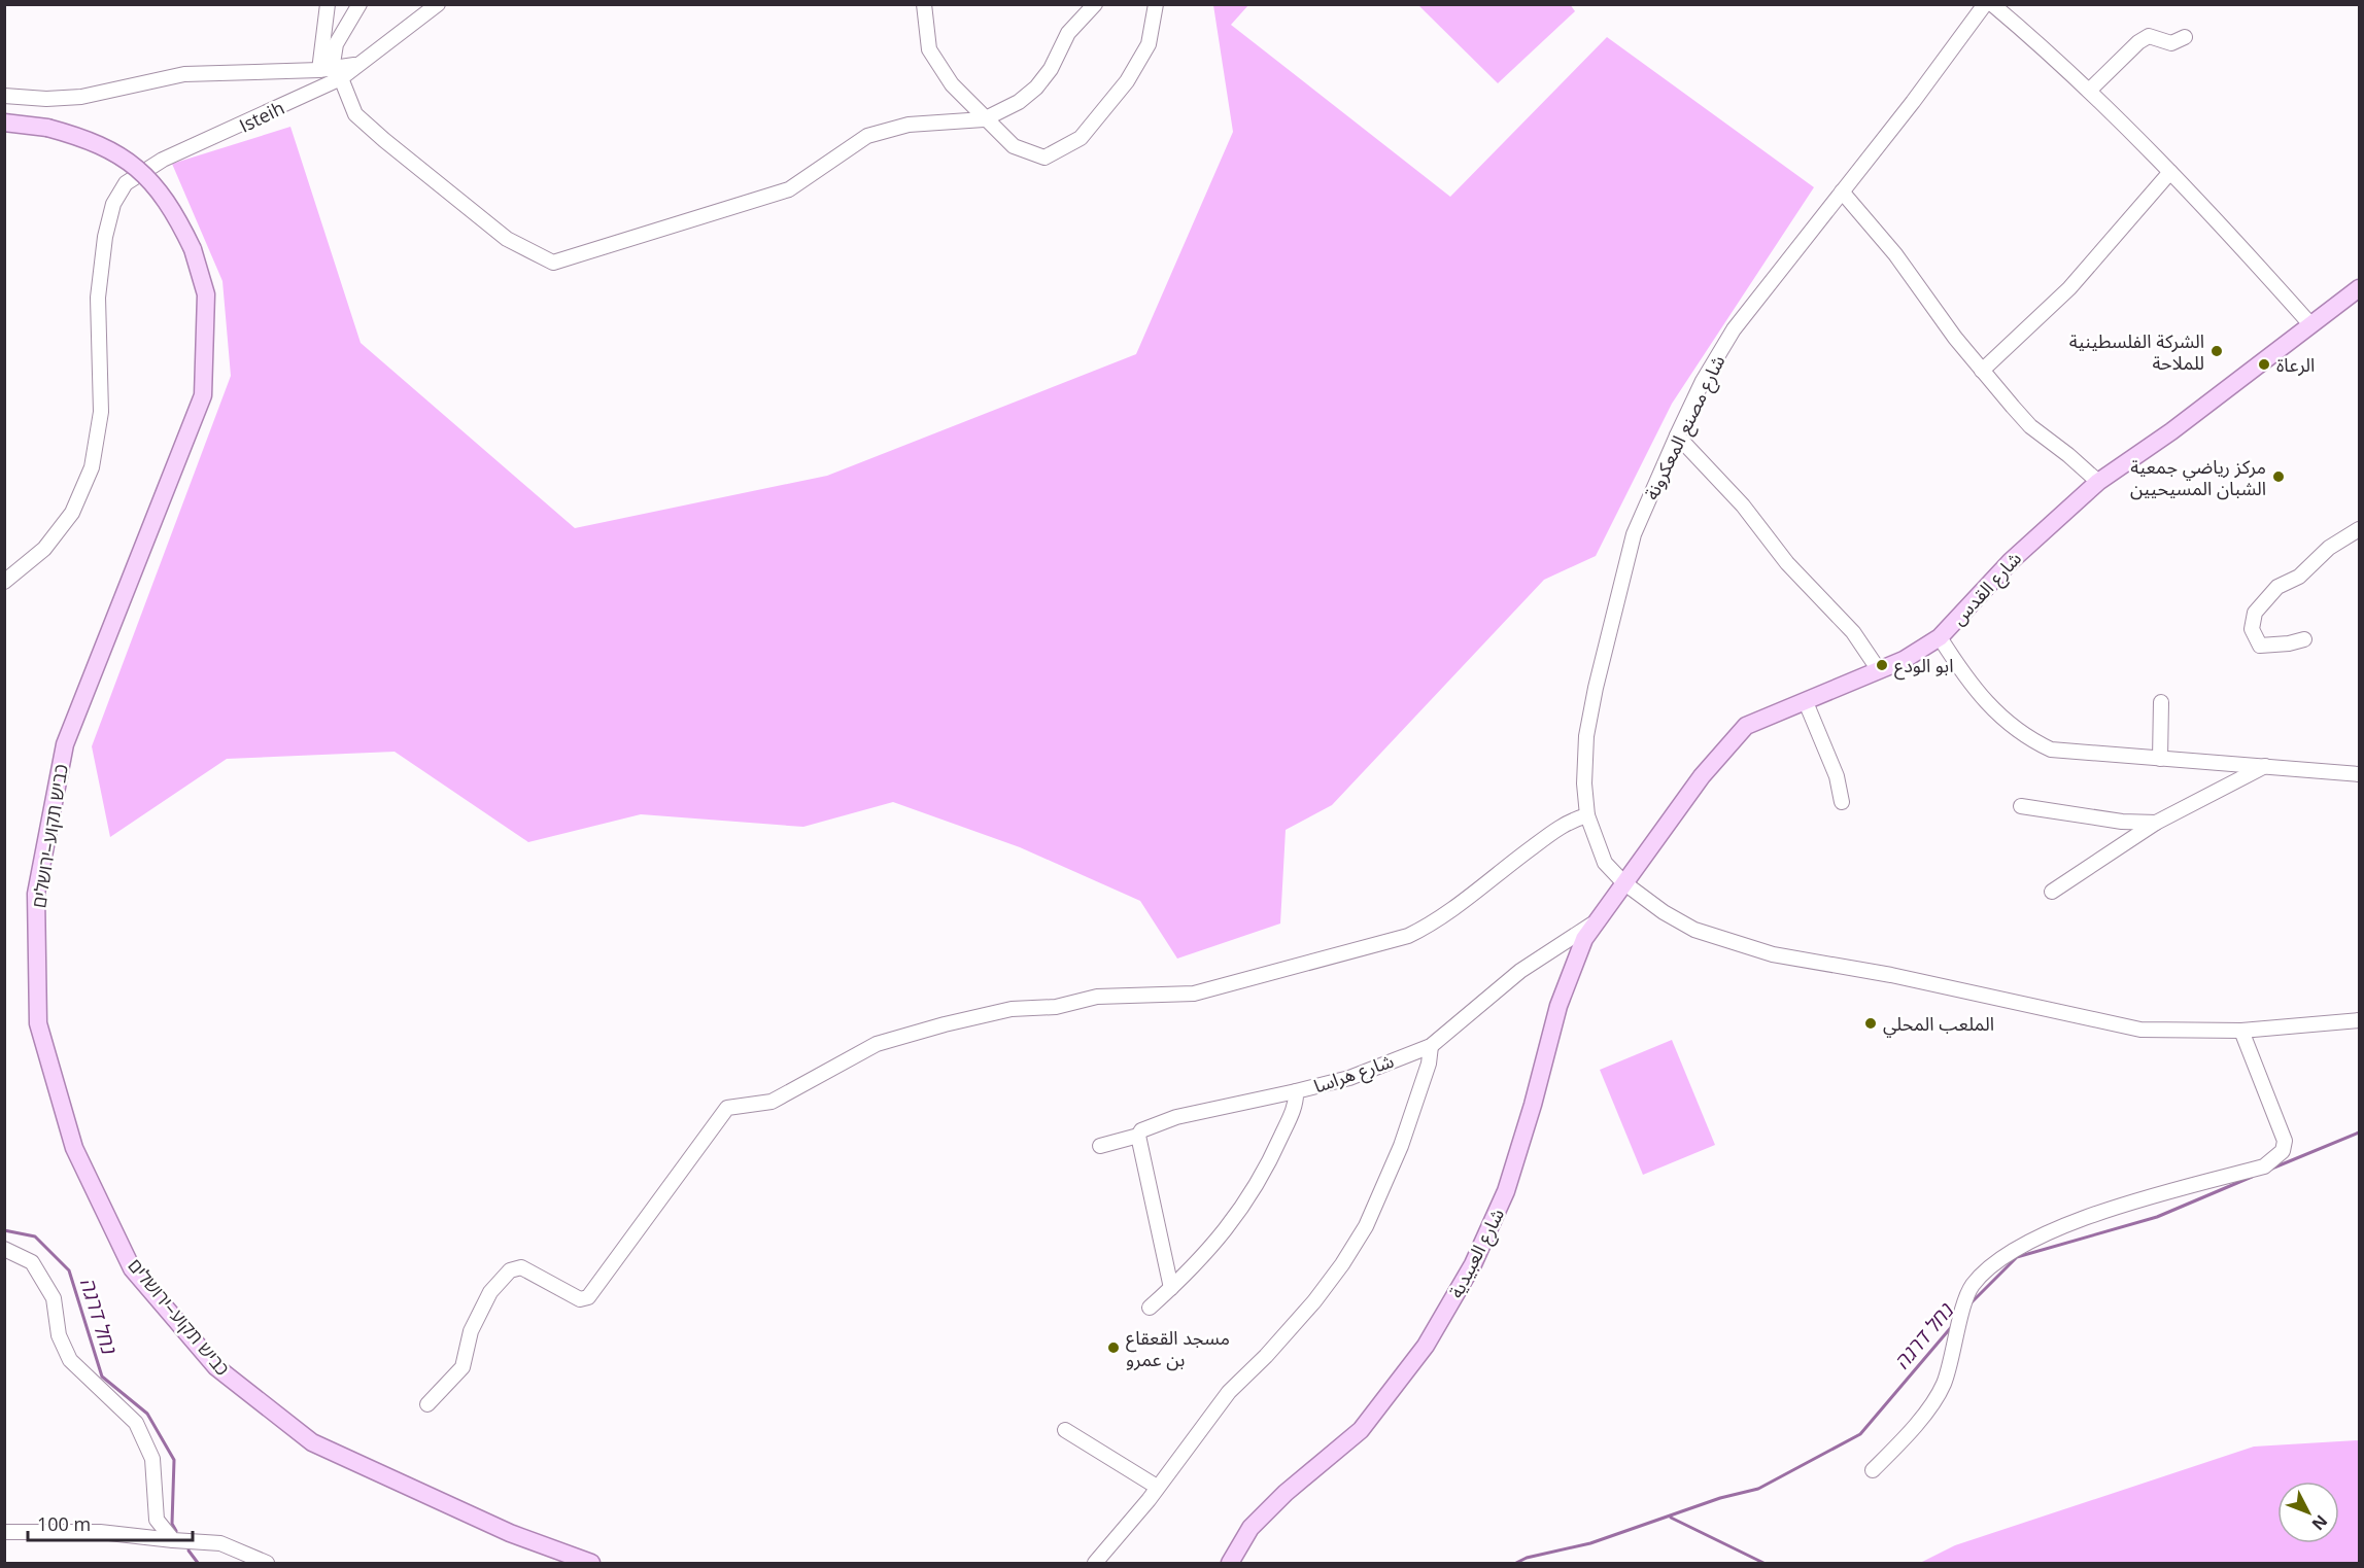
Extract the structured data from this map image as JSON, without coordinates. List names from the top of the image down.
{
  "streets": {
    "main road": ["شارع القدس", "כביש תקוע–ירושלים", "شارع العبيدية"],
    "street": ["Isteih", "شارع مصنع المعكرونة", "شارع هراسا"]
  },
  "crossings": [
    ["شارع مصنع المعكرونة", "شارع القدس"],
    ["شارع مصنع المعكرونة", "شارع العبيدية"],
    ["شارع القدس", "شارع العبيدية"],
    ["شارع هراسا", "شارع العبيدية"]
  ],
  "water": ["נחל דרגה"],
  "places": [
    "الشركة الفلسطينية للملاحة",
    "الرعاة",
    "مركز رياضي جمعية الشبان المسيحيين",
    "ابو الودع",
    "الملعب المحلي",
    "مسجد القعقاع بن عمرو"
  ],
  "scale_bar": "100 m",
  "north": "bottom right"
}
